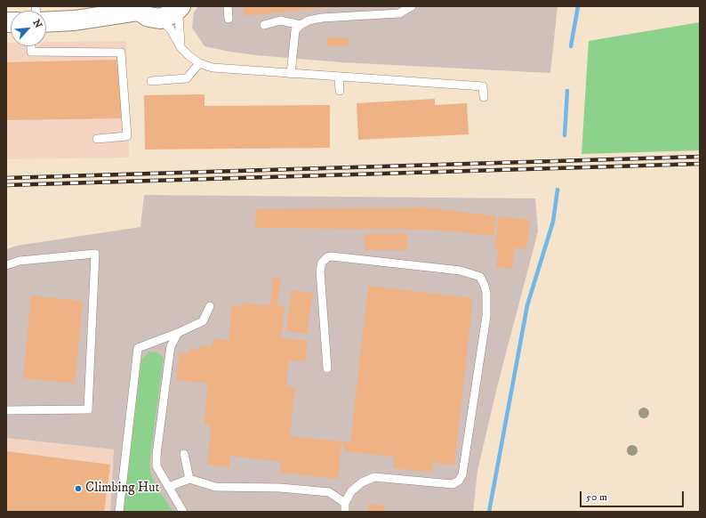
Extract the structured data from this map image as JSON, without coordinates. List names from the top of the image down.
{
  "places": ["Climbing Hut"],
  "scale_bar": "50 m",
  "north": "top right"
}
